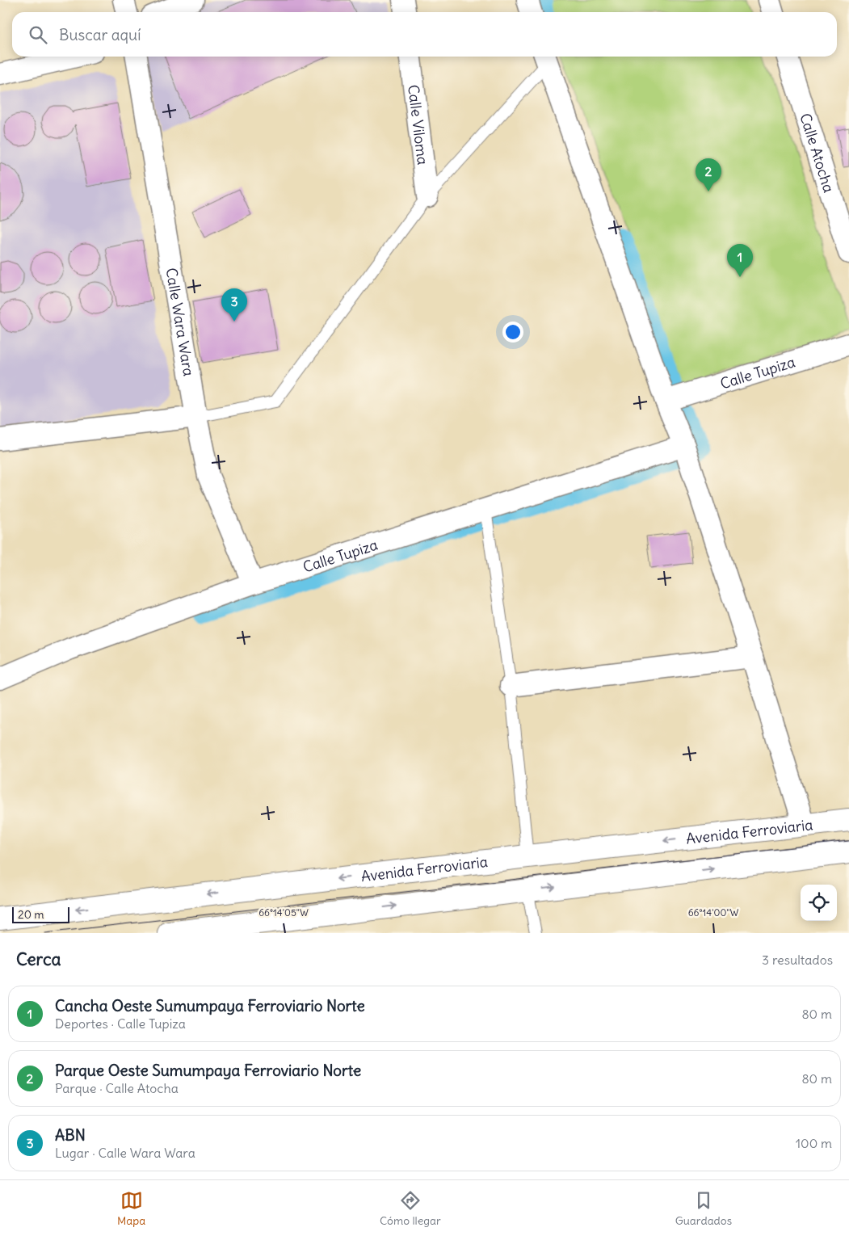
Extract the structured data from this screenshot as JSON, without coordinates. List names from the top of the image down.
{
  "streets": {
    "street": [
      "Calle Viloma",
      "Calle Atocha",
      "Calle Wara Wara",
      "Calle Tupiza",
      "Avenida Ferroviaria"
    ]
  },
  "crossings": [
    ["Calle Wara Wara", "Calle Tupiza"]
  ],
  "scale_bar": "20 m",
  "page": {
    "search": "Buscar aquí",
    "pins": ["2", "1", "3"],
    "scale": "20 m",
    "heading": ["Cerca", "3 resultados"],
    "list": [
      {
        "mark": "1",
        "name": "Cancha Oeste Sumumpaya Ferroviario Norte",
        "note": "Deportes · Calle Tupiza",
        "value": "80 m"
      },
      {
        "mark": "2",
        "name": "Parque Oeste Sumumpaya Ferroviario Norte",
        "note": "Parque · Calle Atocha",
        "value": "80 m"
      },
      {
        "mark": "3",
        "name": "ABN",
        "note": "Lugar · Calle Wara Wara",
        "value": "100 m"
      }
    ],
    "nav": ["Mapa", "Cómo llegar", "Guardados"]
  },
  "coordinates": ["66°14'05\"W", "66°14'00\"W"]
}
